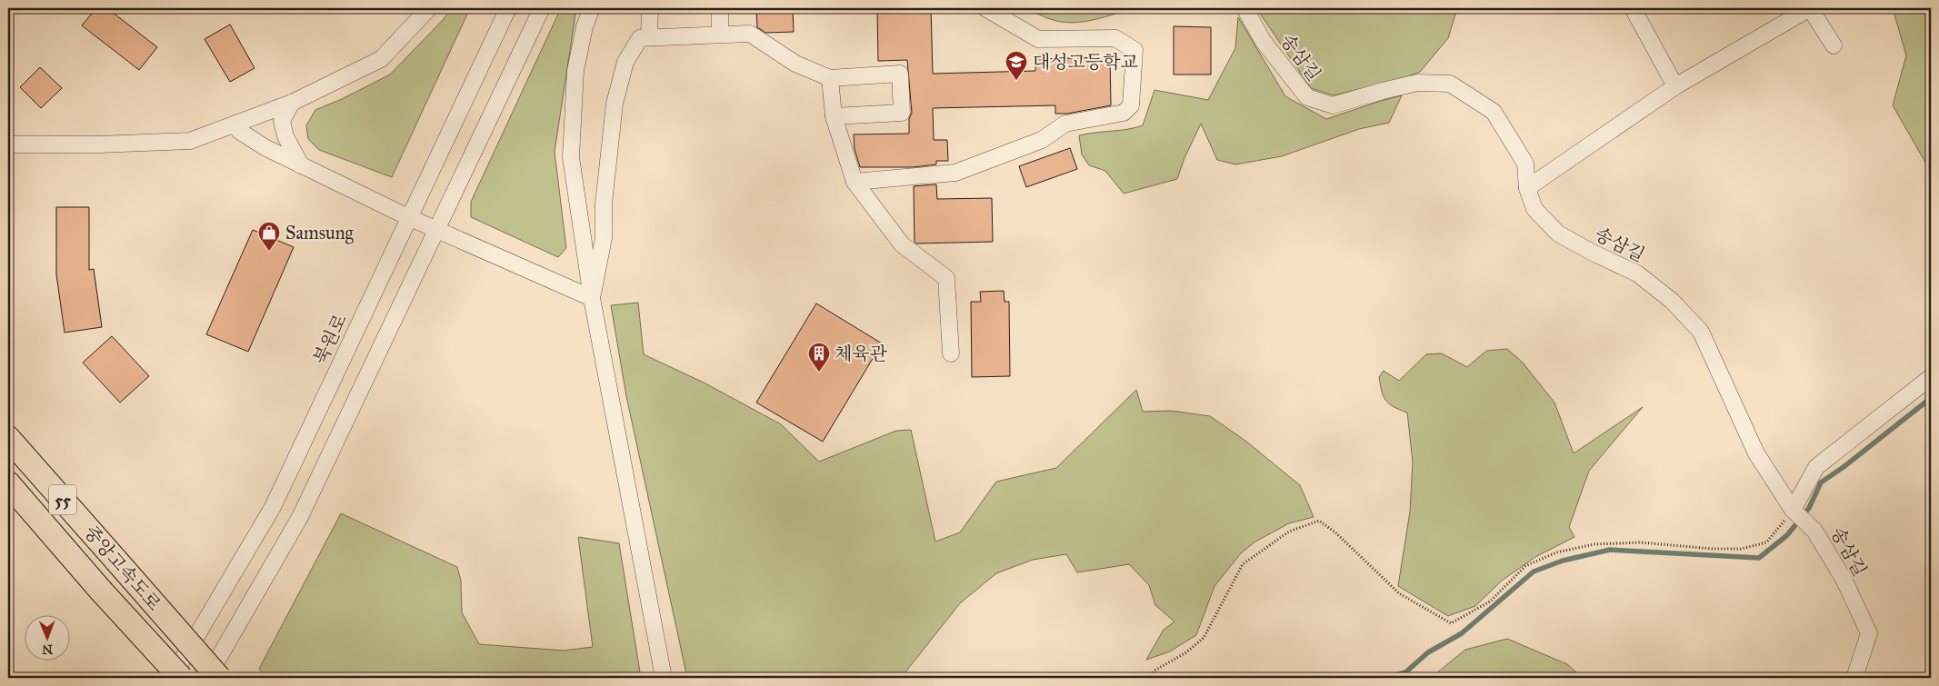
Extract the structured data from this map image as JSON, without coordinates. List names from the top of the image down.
{
  "streets": {
    "highway": ["55", "중앙고속도로"],
    "street": ["송삼길", "북원로"]
  },
  "places": {
    "school or university": ["대성고등학교"],
    "shop": ["Samsung"],
    "building": ["체육관"]
  },
  "north": "bottom"
}
